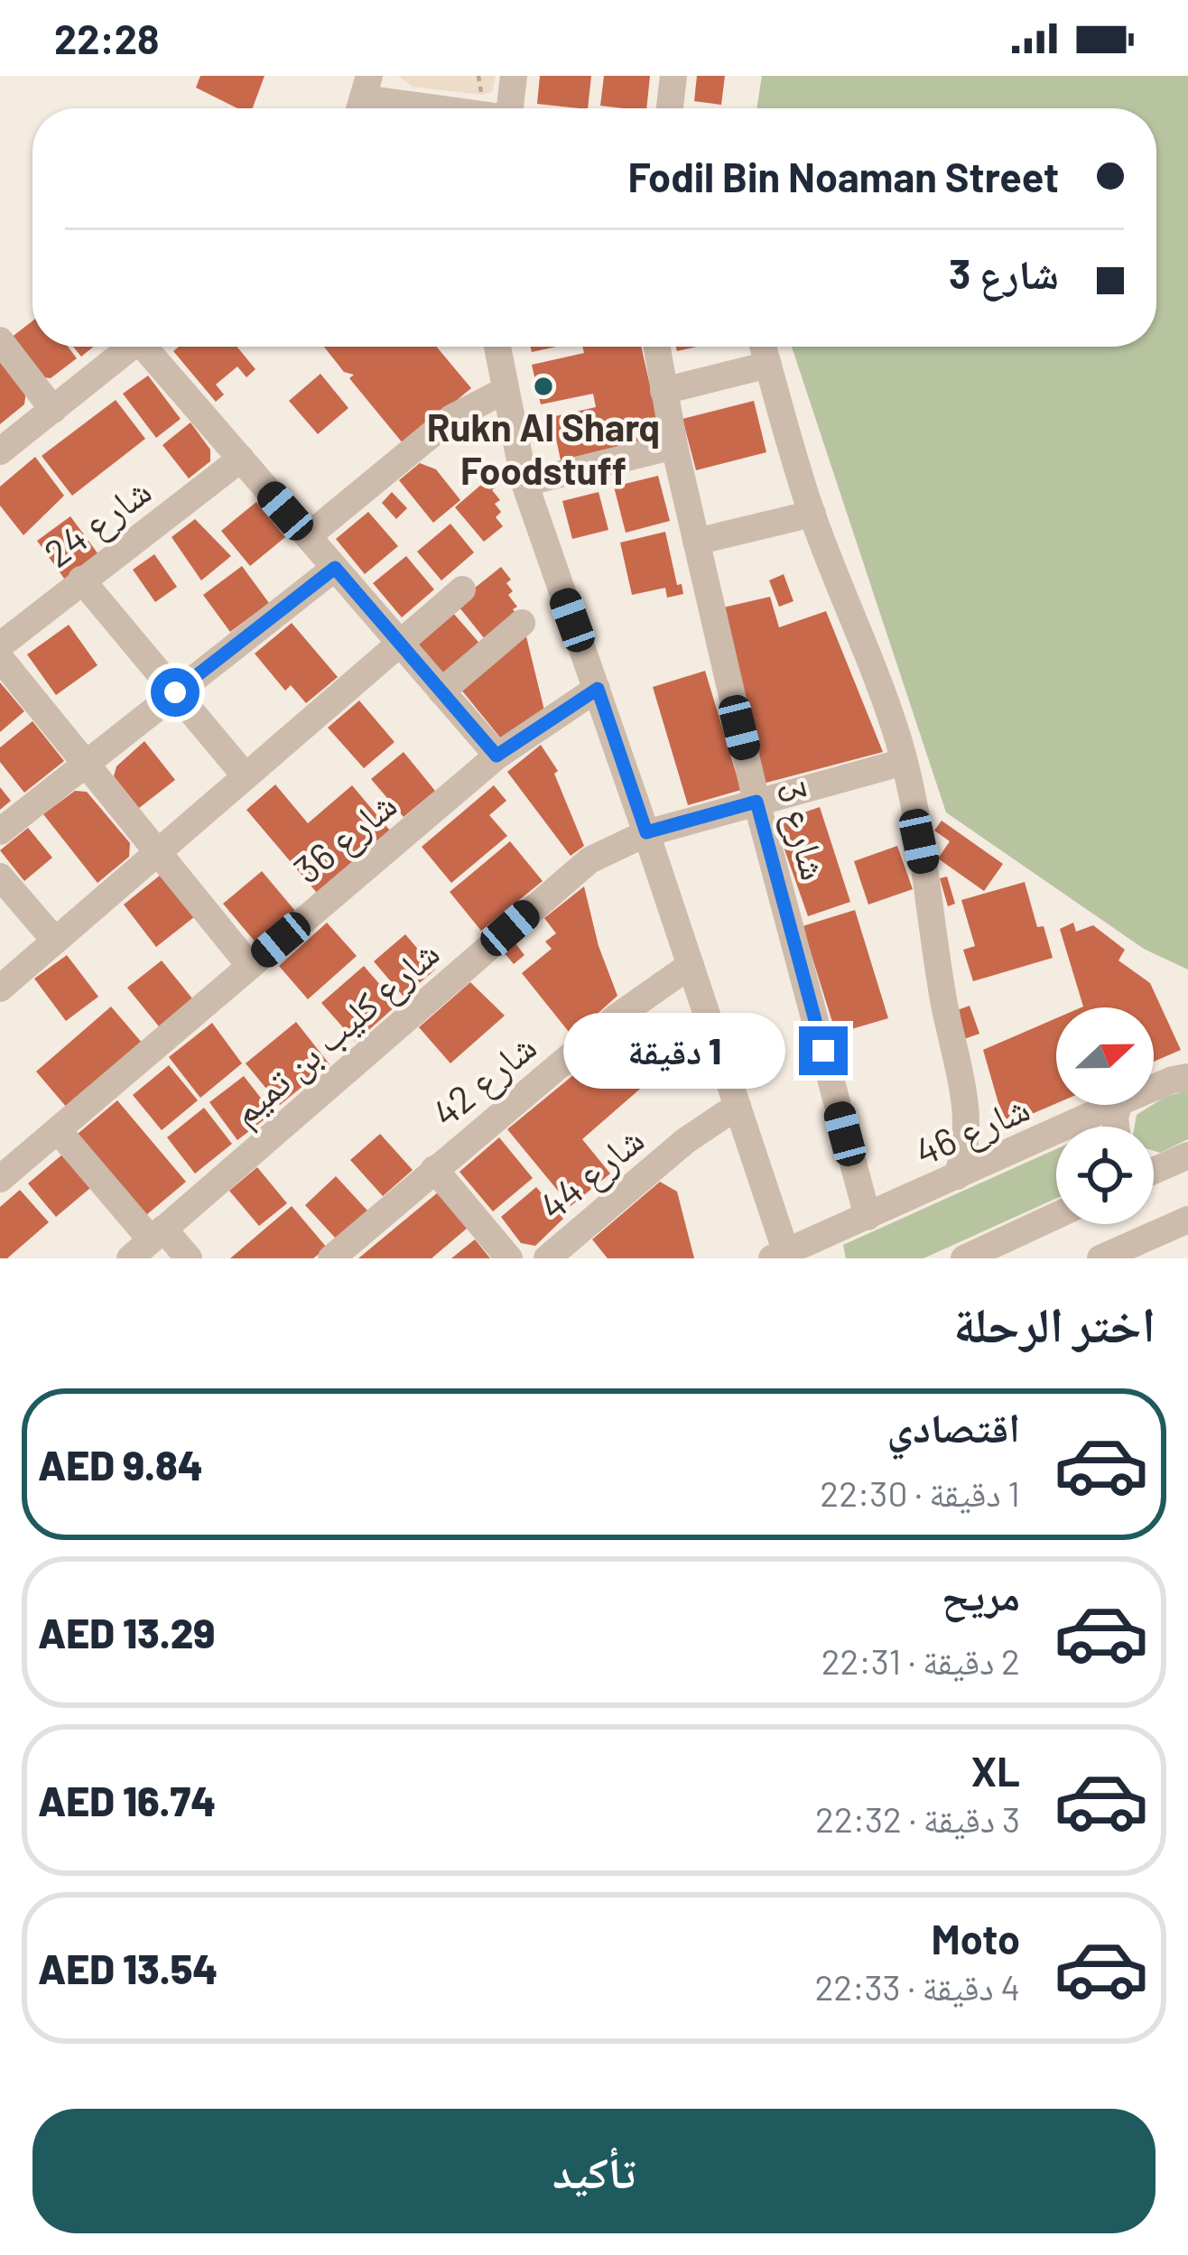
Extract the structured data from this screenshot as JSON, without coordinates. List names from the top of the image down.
{
  "streets": {
    "street": [
      "شارع 24",
      "شارع 3",
      "شارع 36",
      "شارع كليب بن تميم",
      "شارع 42",
      "شارع 46",
      "شارع 44"
    ]
  },
  "crossings": [
    ["شارع 3", "شارع كليب بن تميم"],
    ["شارع 3", "شارع 46"]
  ],
  "places": ["Rukn Al Sharq Foodstuff"],
  "north": "right",
  "page": {
    "status": "22:28",
    "banner": ["Fodil Bin Noaman Street", "شارع 3"],
    "bubble": "1 دقيقة",
    "heading": "اختر الرحلة",
    "list": [
      {
        "name": "اقتصادي",
        "note": "1 دقيقة · 22:30",
        "value": "AED 9.84"
      },
      {
        "name": "مريح",
        "note": "2 دقيقة · 22:31",
        "value": "AED 13.29"
      },
      {
        "name": "XL",
        "note": "3 دقيقة · 22:32",
        "value": "AED 16.74"
      },
      {
        "name": "Moto",
        "note": "4 دقيقة · 22:33",
        "value": "AED 13.54"
      }
    ],
    "buttons": "تأكيد"
  }
}
